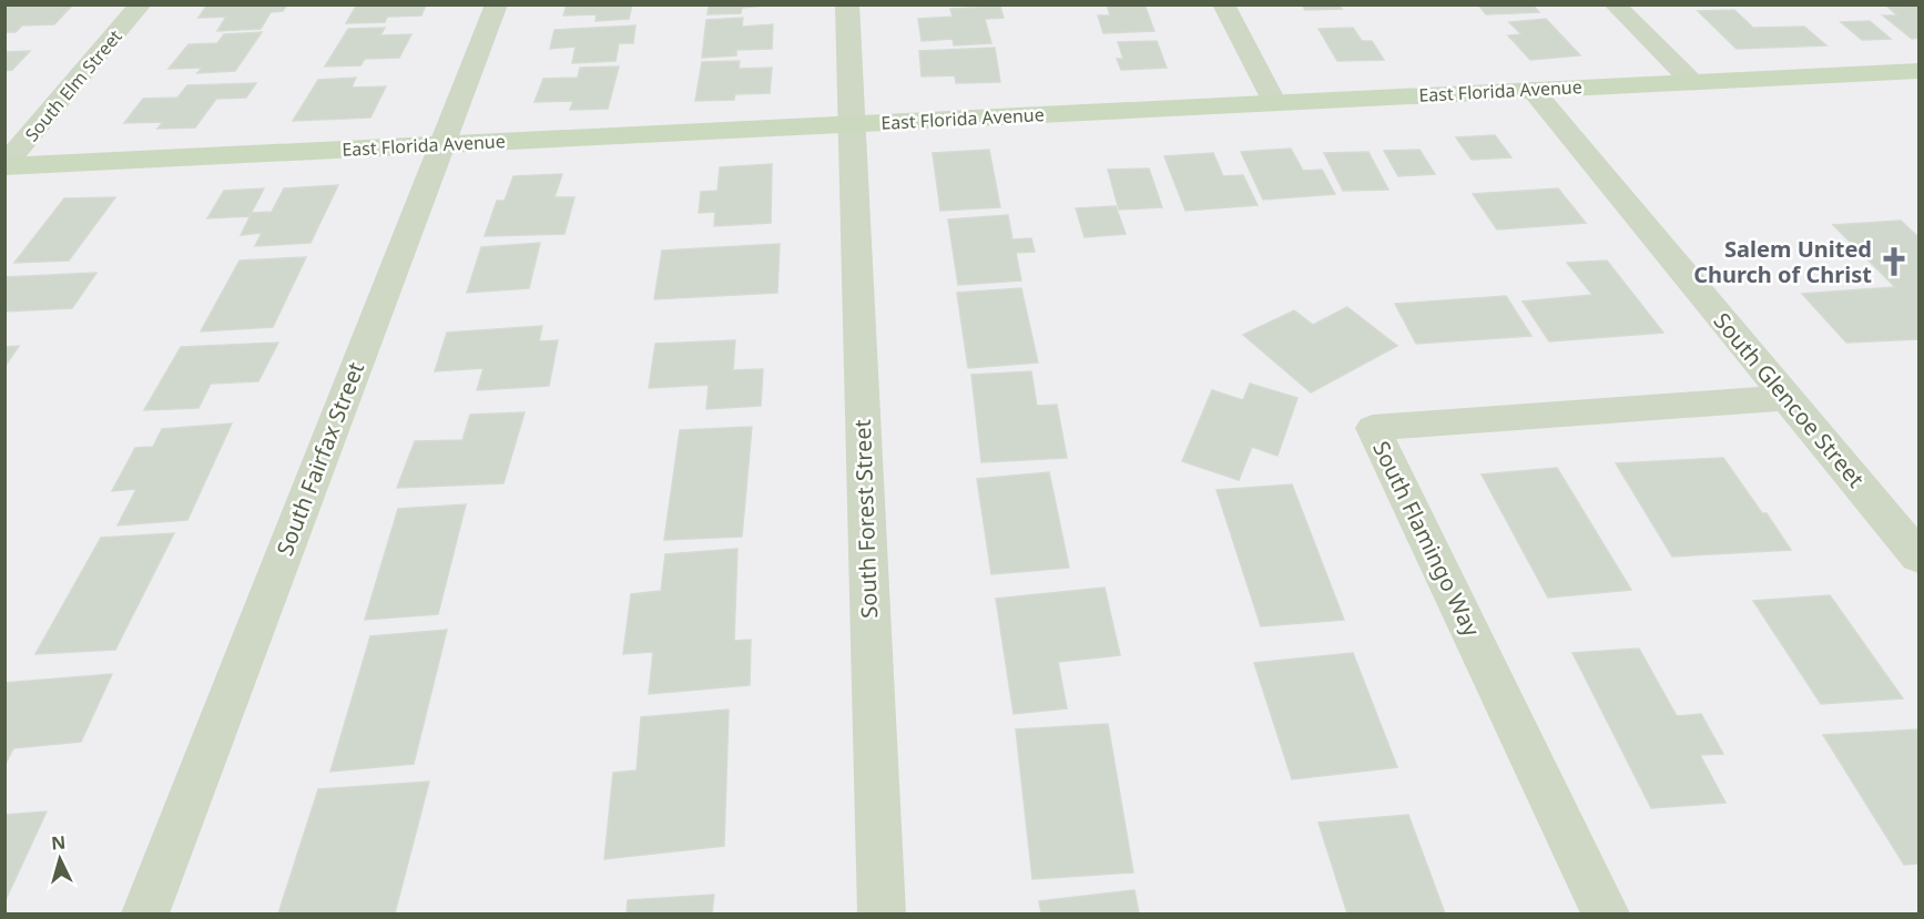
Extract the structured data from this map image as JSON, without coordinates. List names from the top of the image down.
{
  "streets": {
    "street": [
      "South Elm Street",
      "East Florida Avenue",
      "South Glencoe Street",
      "South Fairfax Street",
      "South Forest Street",
      "South Flamingo Way"
    ]
  },
  "crossings": [
    ["South Elm Street", "East Florida Avenue"],
    ["East Florida Avenue", "South Glencoe Street"],
    ["East Florida Avenue", "South Fairfax Street"],
    ["East Florida Avenue", "South Forest Street"],
    ["South Glencoe Street", "South Flamingo Way"]
  ],
  "places": {
    "church": ["Salem United Church of Christ"]
  },
  "north": "top"
}
